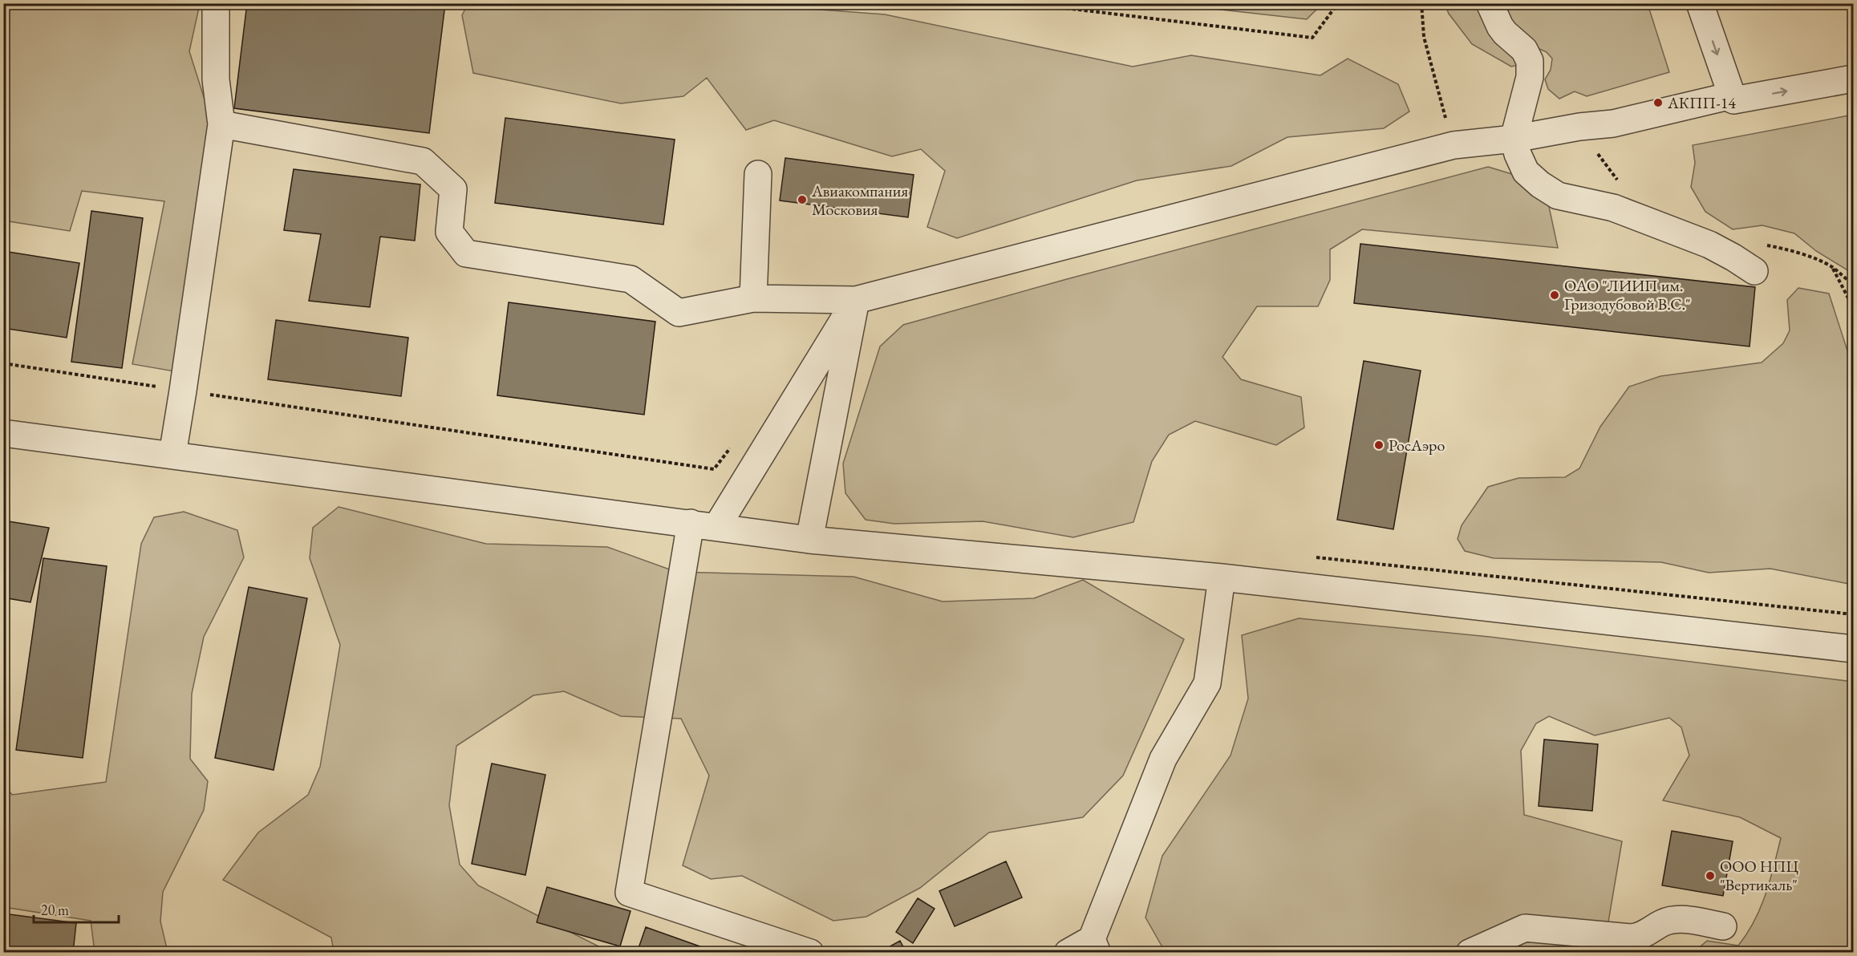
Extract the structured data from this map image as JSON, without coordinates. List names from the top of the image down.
{
  "places": [
    "АКПП-14",
    "Авиакомпания Московия",
    "ОАО \"ЛИИП им. Гризодубовой В.С.\"",
    "РосАэро",
    "ООО НПЦ \"Вертикаль\""
  ],
  "scale_bar": "20 m"
}
